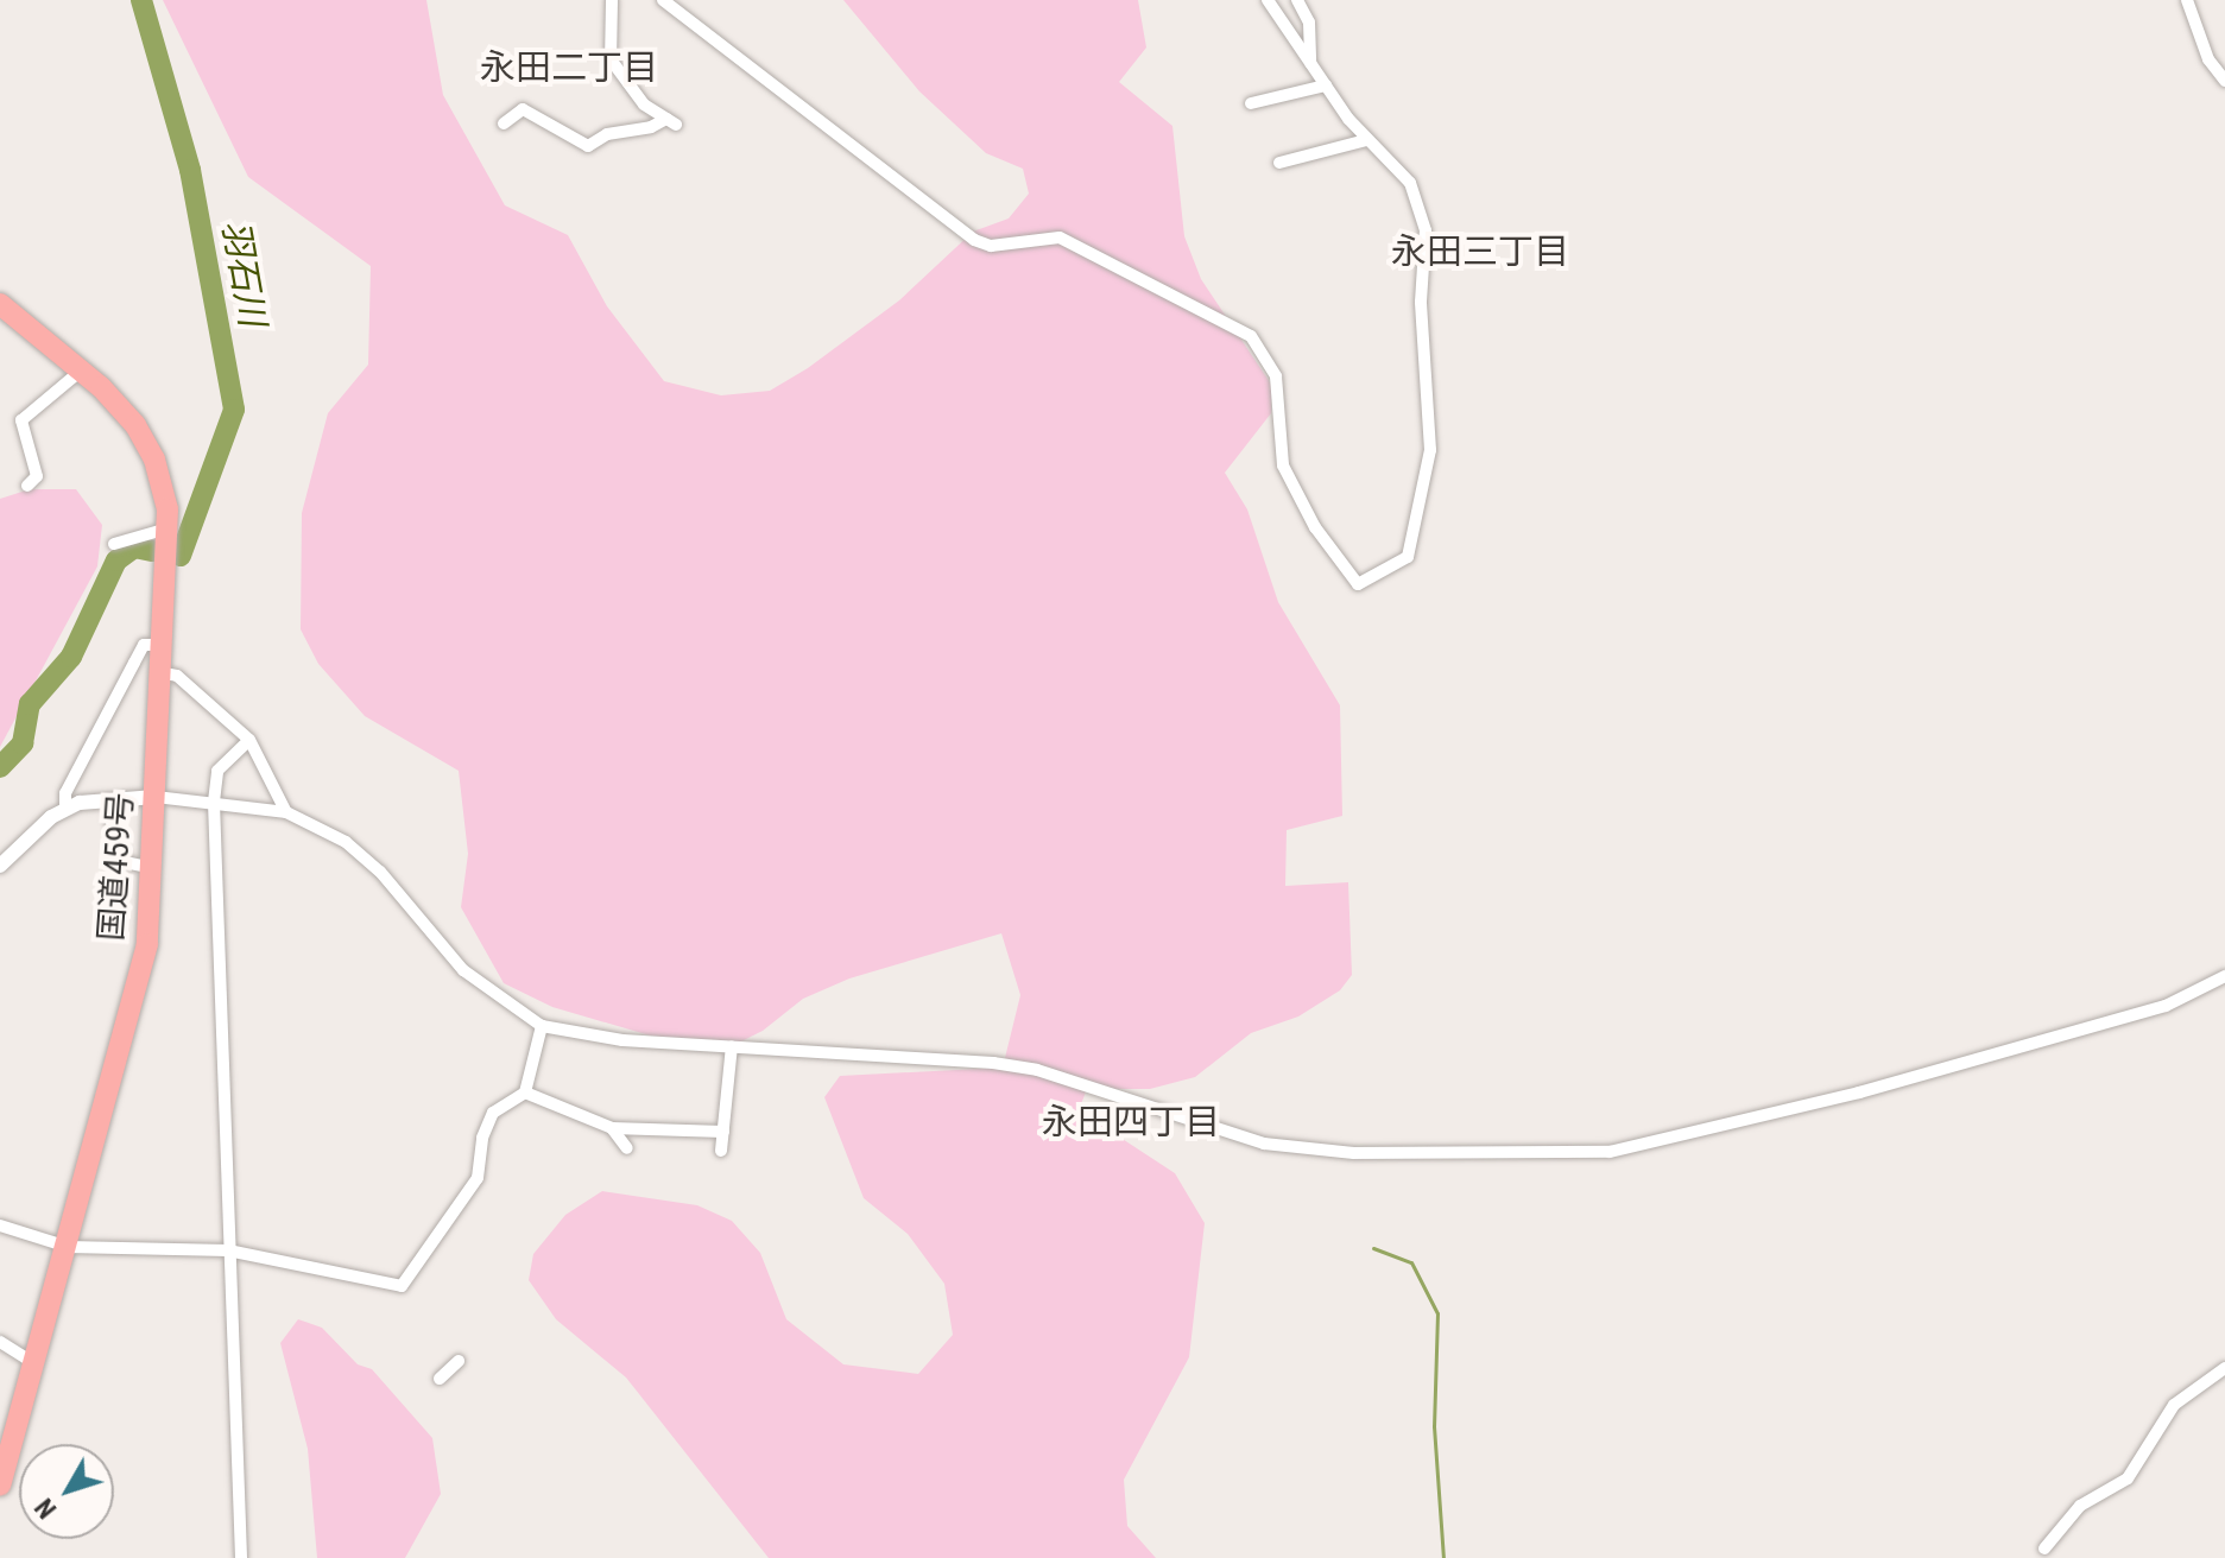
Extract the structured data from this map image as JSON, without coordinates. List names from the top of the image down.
{
  "streets": {
    "highway": ["国道459号"]
  },
  "districts": ["永田二丁目", "永田三丁目", "永田四丁目"],
  "water": ["羽石川"],
  "north": "bottom left"
}
